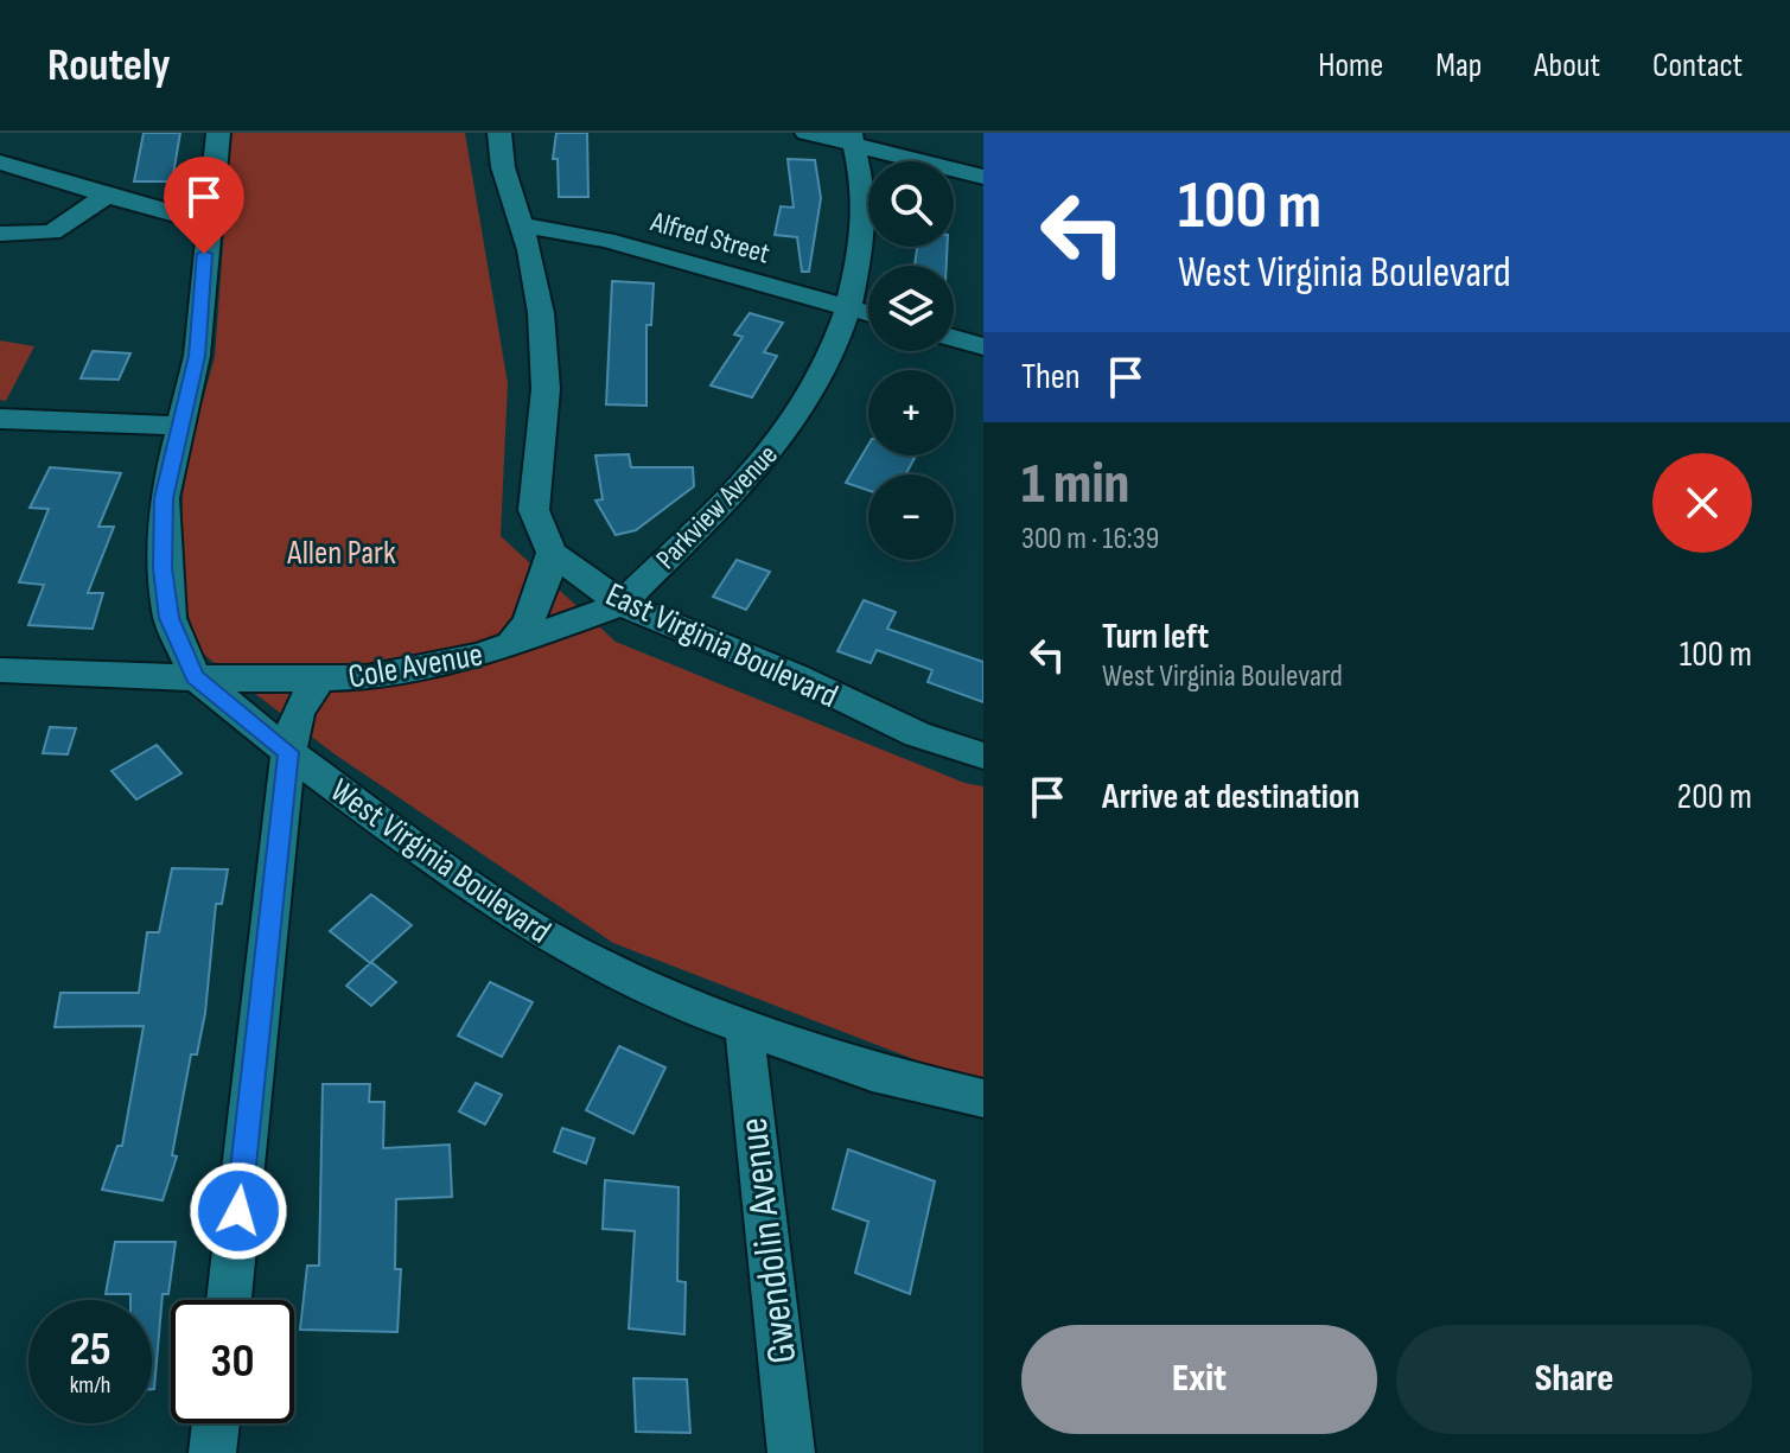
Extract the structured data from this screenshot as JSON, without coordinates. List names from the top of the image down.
{
  "streets": {
    "street": [
      "Alfred Street",
      "Parkview Avenue",
      "East Virginia Boulevard",
      "Cole Avenue",
      "West Virginia Boulevard",
      "Gwendolin Avenue"
    ]
  },
  "crossings": [
    ["Alfred Street", "Parkview Avenue"],
    ["Parkview Avenue", "East Virginia Boulevard"],
    ["Parkview Avenue", "Cole Avenue"],
    ["East Virginia Boulevard", "Cole Avenue"],
    ["Cole Avenue", "West Virginia Boulevard"],
    ["West Virginia Boulevard", "Gwendolin Avenue"]
  ],
  "parks": ["Allen Park"],
  "page": {
    "header": "Routely",
    "nav": [
      "Home",
      "Map",
      "About",
      "Contact"
    ],
    "turn": ["100 m", "West Virginia Boulevard"],
    "map_buttons": ["+", "−"],
    "then": "Then",
    "heading": ["1 min", "300 m · 16:39"],
    "list": [
      {
        "name": "Turn left",
        "note": "West Virginia Boulevard",
        "value": "100 m"
      },
      {
        "name": "Arrive at destination",
        "value": "200 m"
      }
    ],
    "speed": "25 km/h",
    "limit": "30",
    "buttons": ["Exit", "Share"]
  }
}
